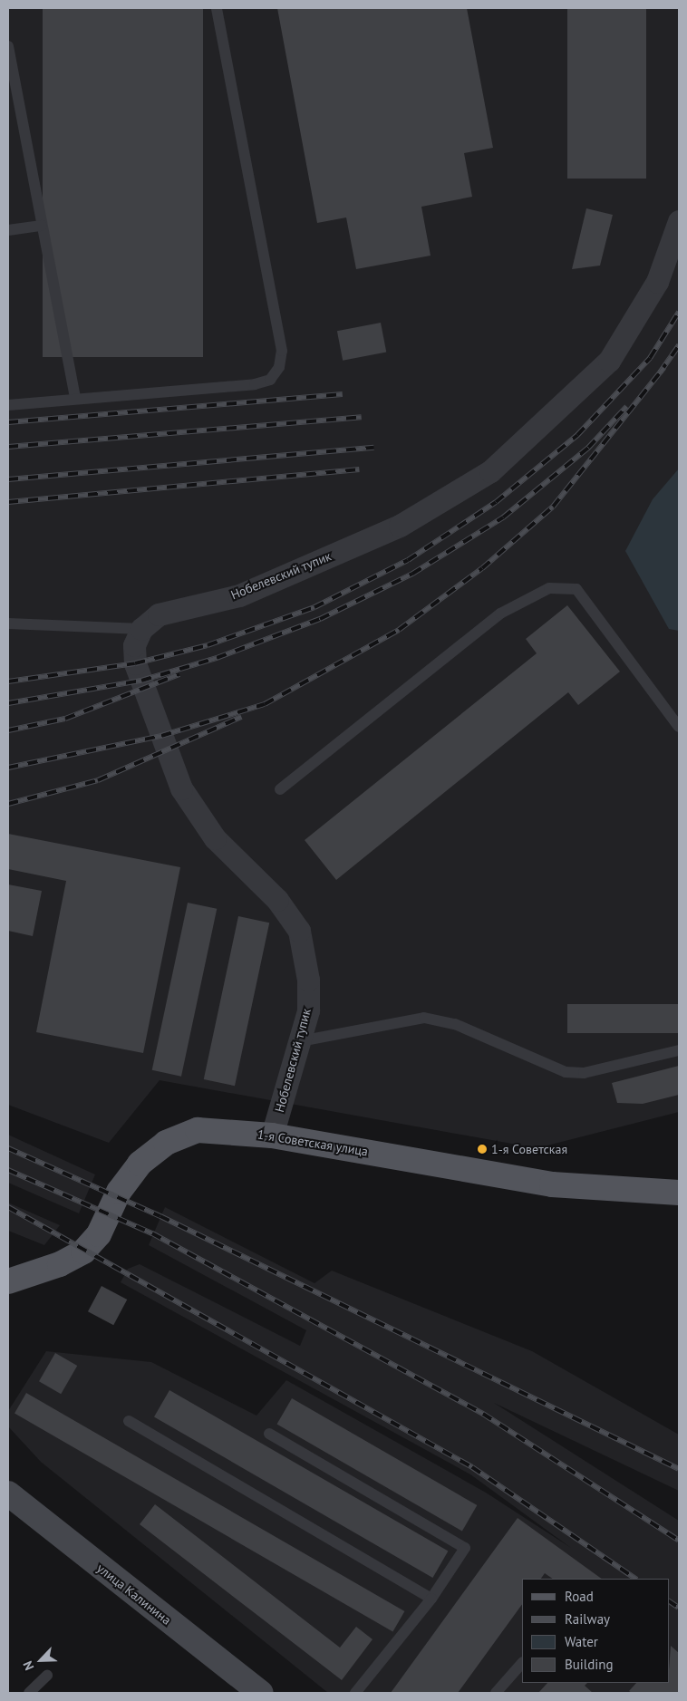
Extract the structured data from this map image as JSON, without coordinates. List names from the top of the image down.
{
  "streets": {
    "main road": ["1-я Советская улица"],
    "street": ["Нобелевский тупик", "улица Калинина"]
  },
  "crossings": [
    ["Нобелевский тупик", "1-я Советская улица"]
  ],
  "places": ["1-я Советская"],
  "legend": [
    "Road",
    "Railway",
    "Water",
    "Building"
  ],
  "north": "bottom left"
}
